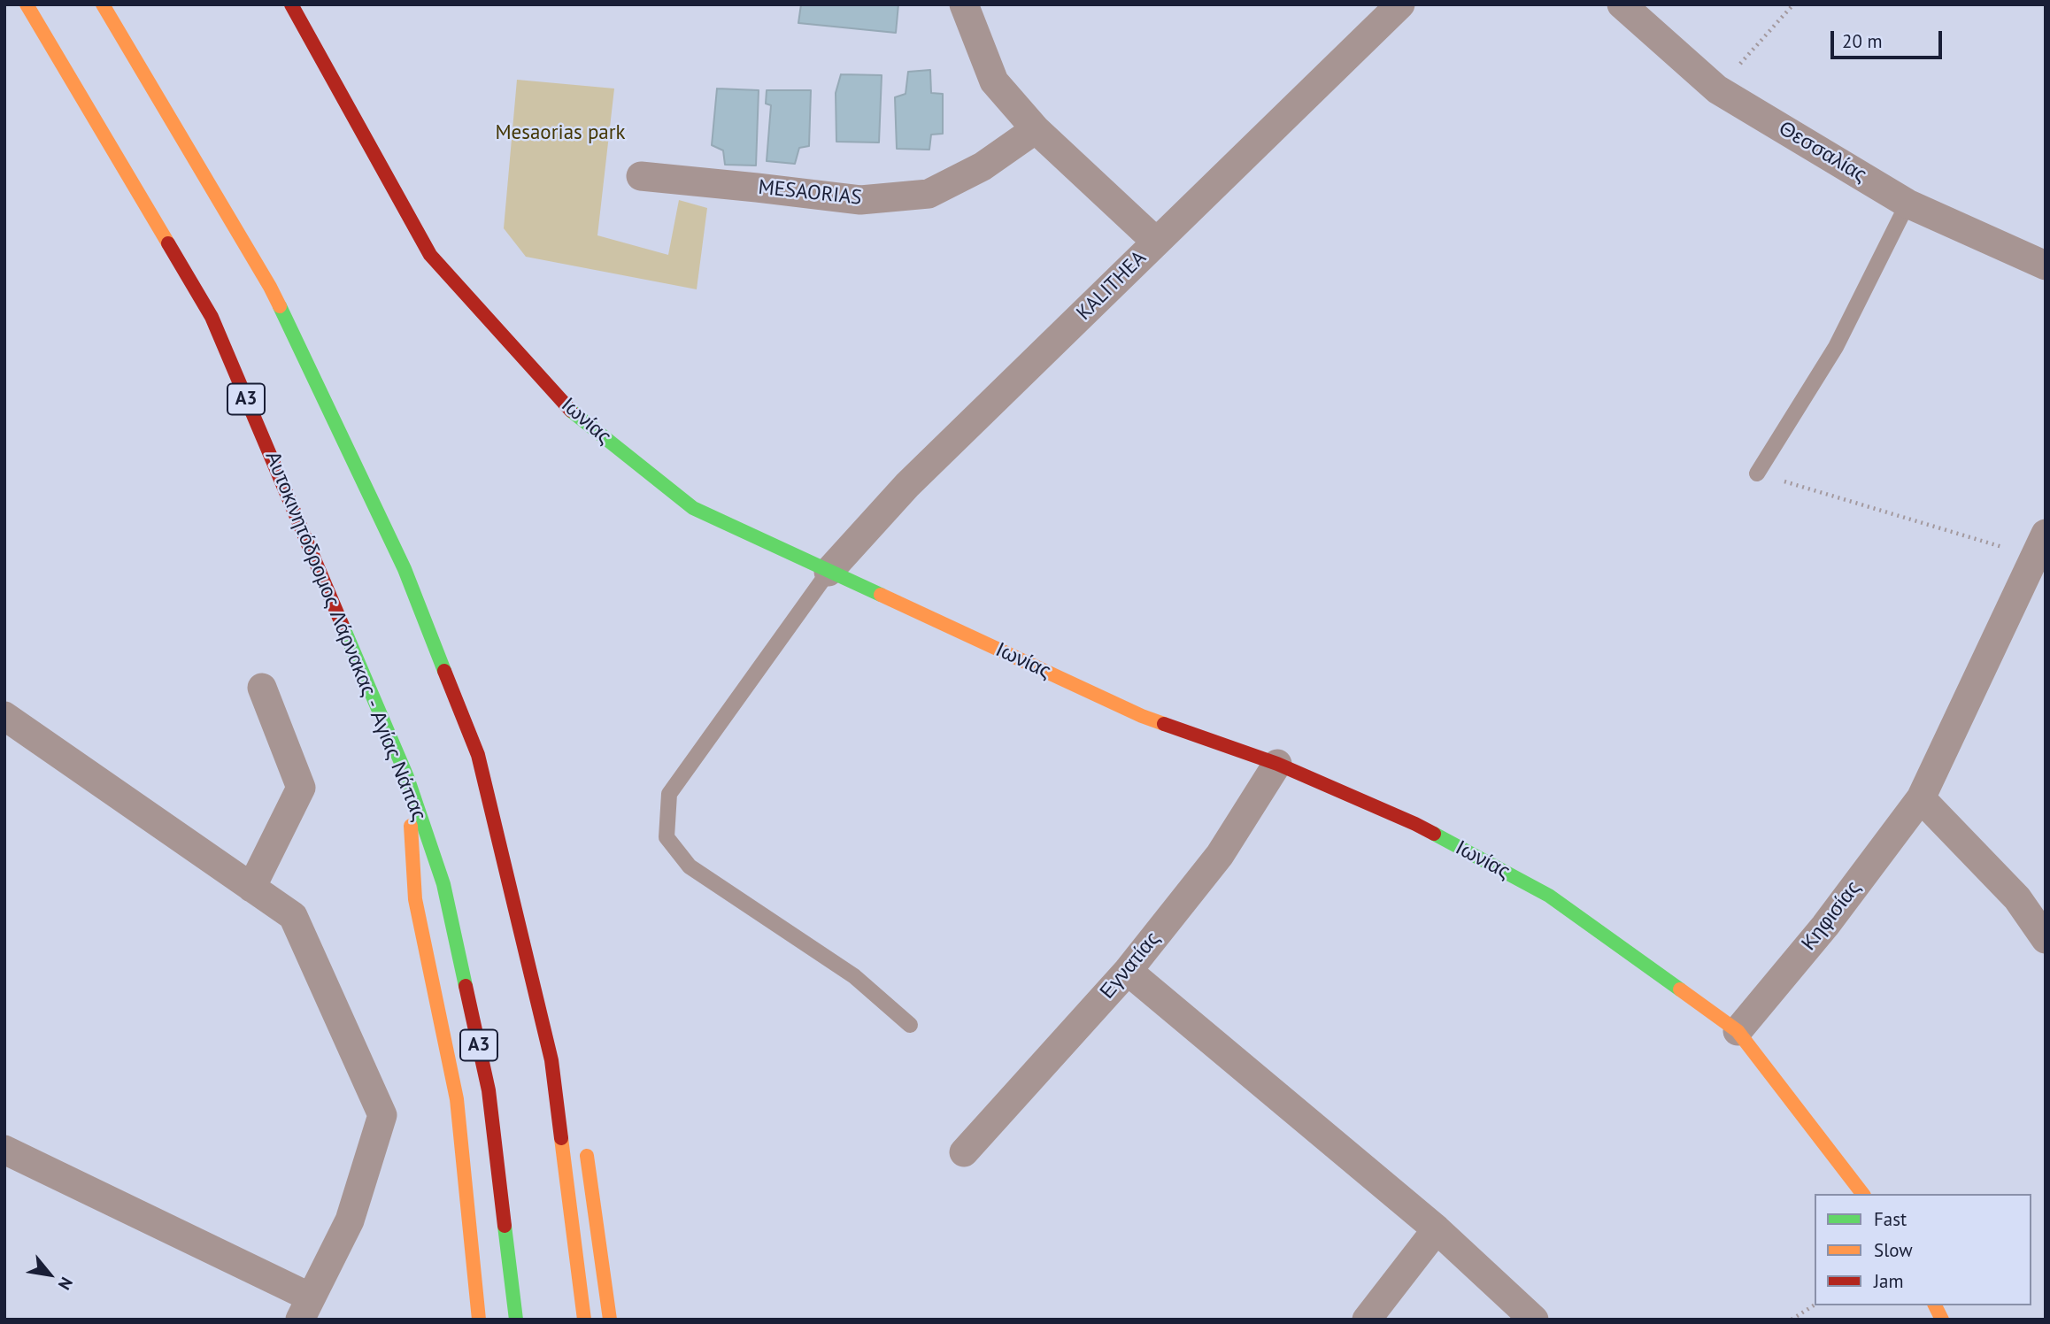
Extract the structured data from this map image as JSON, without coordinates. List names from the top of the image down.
{
  "streets": {
    "main road": ["A3", "Ιωνίας", "Αυτοκινητόδρομος Λάρνακας - Αγίας Νάπας"],
    "street": [
      "Θεσσαλίας",
      "MESAORIAS",
      "KALITHEA",
      "Κηφισίας",
      "Εγνατίας"
    ]
  },
  "crossings": [
    ["KALITHEA", "Ιωνίας"],
    ["Ιωνίας", "Κηφισίας"],
    ["Ιωνίας", "Εγνατίας"]
  ],
  "parks": ["Mesaorias park"],
  "legend": ["Fast", "Slow", "Jam"],
  "scale_bar": "20 m",
  "north": "bottom right"
}
